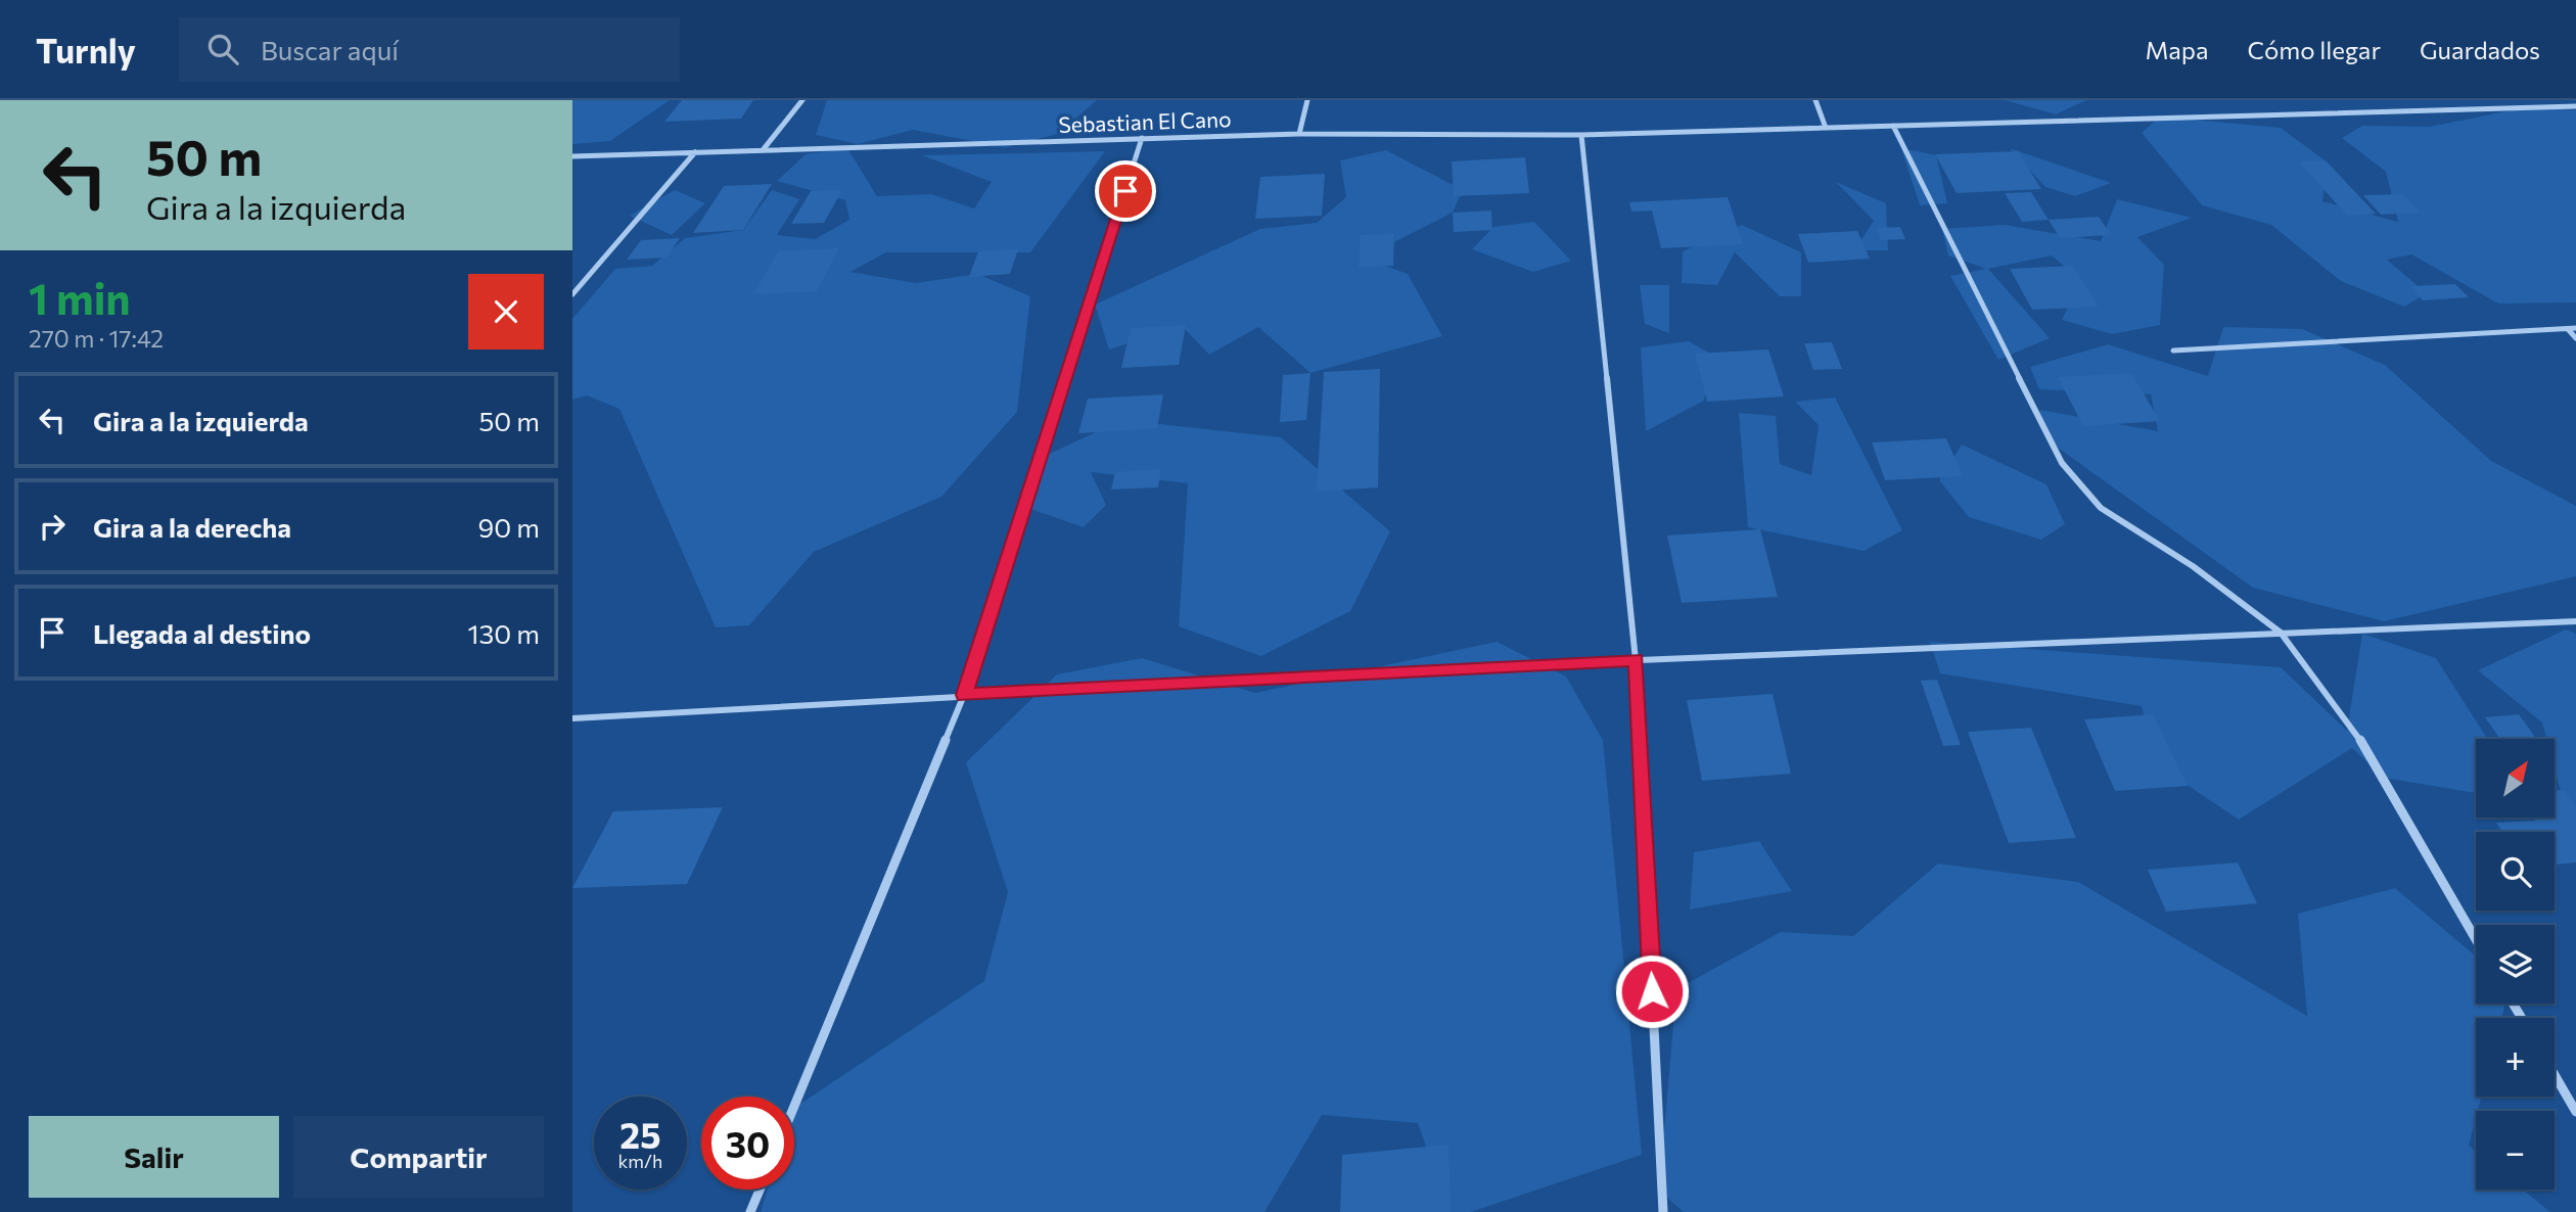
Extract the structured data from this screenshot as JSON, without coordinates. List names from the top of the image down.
{
  "streets": {
    "street": ["Sebastian El Cano"]
  },
  "north": "top right",
  "page": {
    "header": "Turnly",
    "search": "Buscar aquí",
    "nav": ["Mapa", "Cómo llegar", "Guardados"],
    "turn": ["50 m", "Gira a la izquierda"],
    "heading": ["1 min", "270 m · 17:42"],
    "list": [
      {
        "name": "Gira a la izquierda",
        "value": "50 m"
      },
      {
        "name": "Gira a la derecha",
        "value": "90 m"
      },
      {
        "name": "Llegada al destino",
        "value": "130 m"
      }
    ],
    "map_buttons": ["+", "−"],
    "speed": "25 km/h",
    "limit": "30",
    "buttons": ["Salir", "Compartir"]
  }
}
